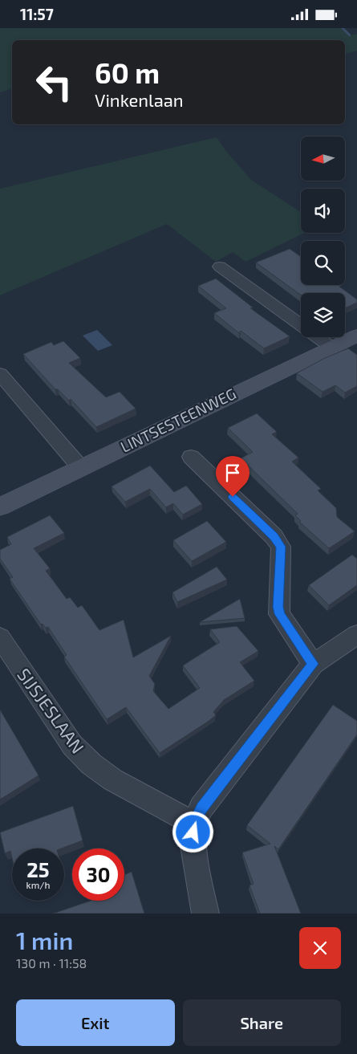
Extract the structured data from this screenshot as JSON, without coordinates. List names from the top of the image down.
{
  "streets": {
    "street": ["LINTSESTEENWEG", "SIJSJESLAAN"]
  },
  "north": "left",
  "page": {
    "status": "11:57",
    "turn": ["60 m", "Vinkenlaan"],
    "speed": "25 km/h",
    "limit": "30",
    "heading": ["1 min", "130 m · 11:58"],
    "buttons": ["Exit", "Share"]
  }
}
